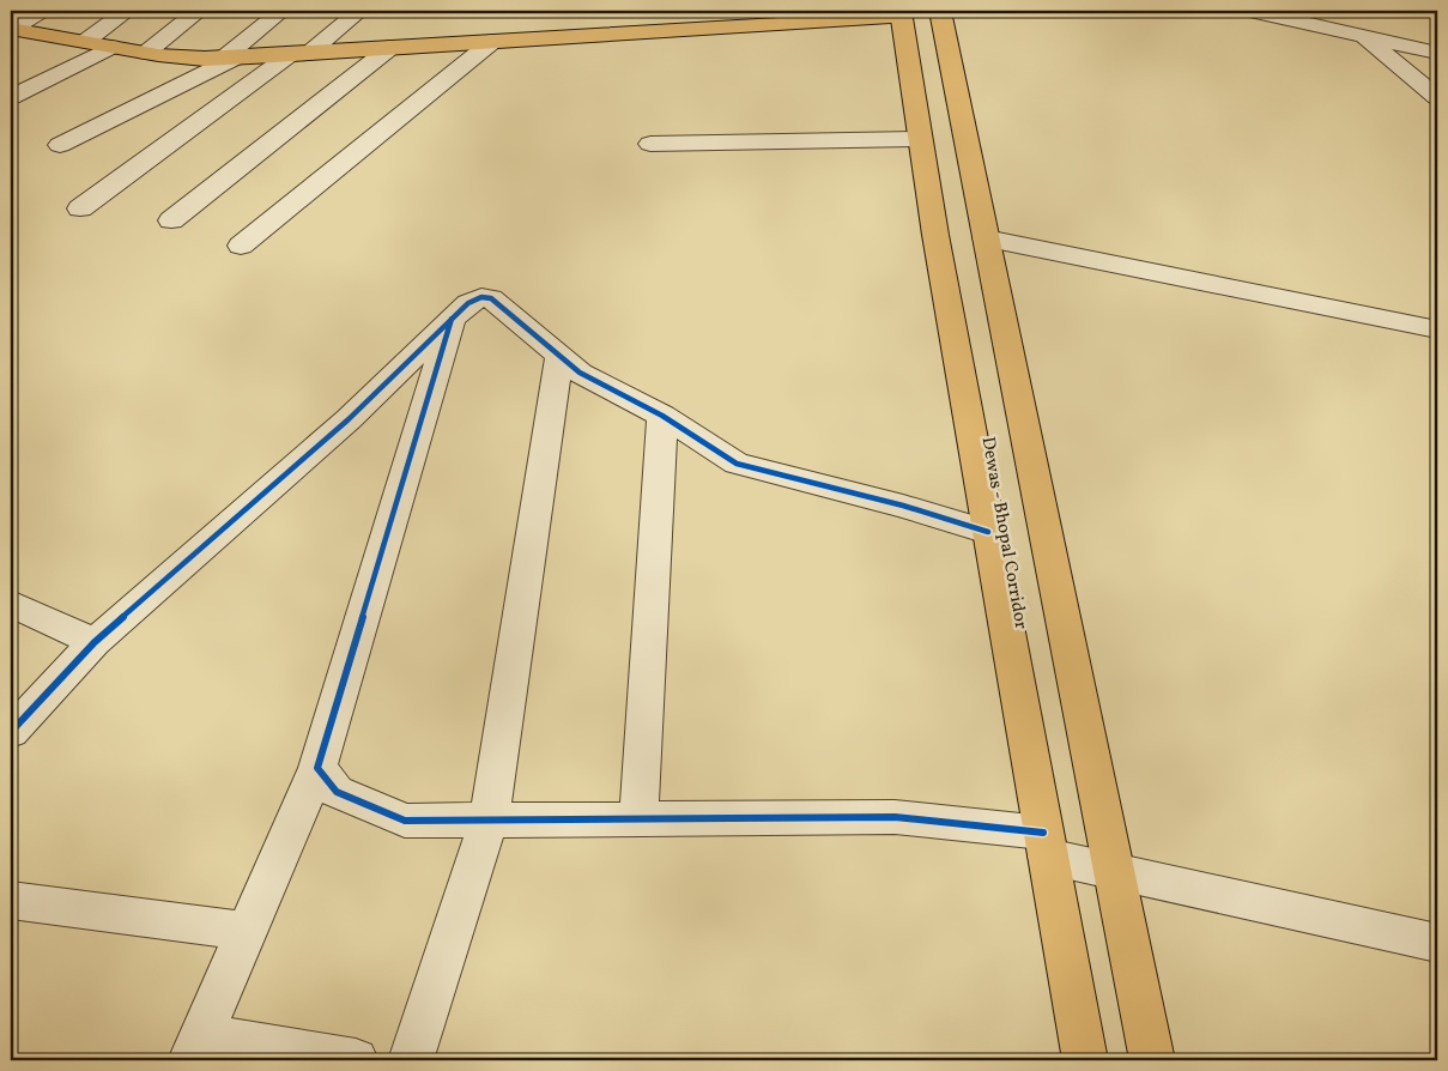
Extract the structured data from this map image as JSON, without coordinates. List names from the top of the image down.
{
  "streets": {
    "main road": ["Dewas - Bhopal Corridor"]
  }
}
